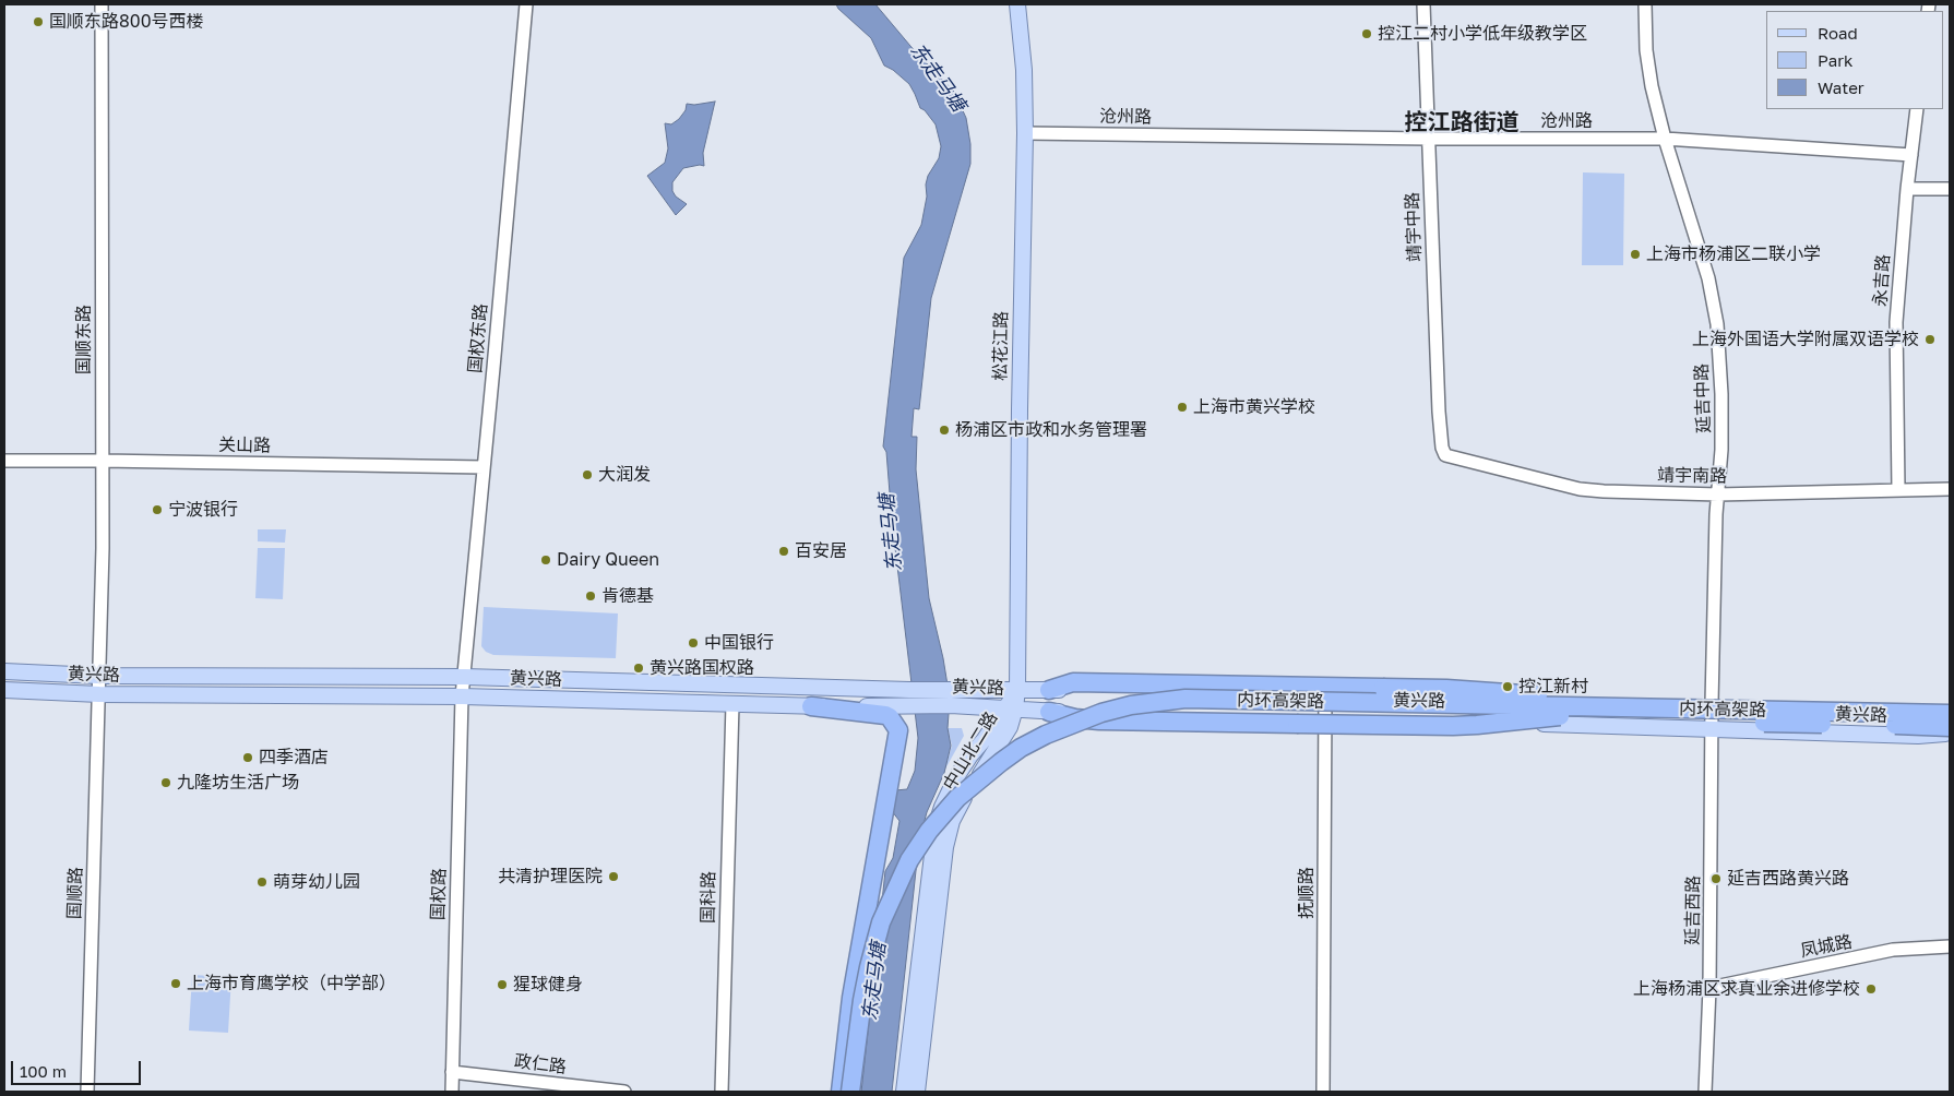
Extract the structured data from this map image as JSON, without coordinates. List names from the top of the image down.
{
  "streets": {
    "highway": ["内环高架路"],
    "main road": ["松花江路", "黄兴路", "中山北二路"],
    "street": [
      "沧州路",
      "靖宇中路",
      "永吉路",
      "国权东路",
      "国顺东路",
      "延吉中路",
      "关山路",
      "靖宇南路",
      "国顺路",
      "抚顺路",
      "国权路",
      "国科路",
      "延吉西路",
      "凤城路",
      "政仁路"
    ]
  },
  "crossings": [
    ["沧州路", "靖宇中路"],
    ["沧州路", "永吉路"],
    ["沧州路", "松花江路"],
    ["沧州路", "延吉中路"],
    ["靖宇中路", "靖宇南路"],
    ["永吉路", "靖宇南路"],
    ["国权东路", "关山路"],
    ["国权东路", "黄兴路"],
    ["国权东路", "国权路"],
    ["国顺东路", "关山路"],
    ["国顺东路", "黄兴路"],
    ["国顺东路", "国顺路"],
    ["松花江路", "黄兴路"],
    ["松花江路", "中山北二路"],
    ["延吉中路", "靖宇南路"],
    ["延吉中路", "黄兴路"],
    ["延吉中路", "延吉西路"],
    ["黄兴路", "中山北二路"],
    ["黄兴路", "国顺路"],
    ["黄兴路", "抚顺路"],
    ["黄兴路", "国权路"],
    ["黄兴路", "国科路"],
    ["黄兴路", "延吉西路"],
    ["国权路", "政仁路"],
    ["延吉西路", "凤城路"]
  ],
  "districts": ["控江路街道"],
  "water": ["东走马塘"],
  "places": [
    "国顺东路800号西楼",
    "控江二村小学低年级教学区",
    "上海市杨浦区二联小学",
    "上海外国语大学附属双语学校",
    "上海市黄兴学校",
    "杨浦区市政和水务管理署",
    "大润发",
    "宁波银行",
    "百安居",
    "Dairy Queen",
    "肯德基",
    "中国银行",
    "黄兴路国权路",
    "控江新村",
    "四季酒店",
    "九隆坊生活广场",
    "共清护理医院",
    "延吉西路黄兴路",
    "萌芽幼儿园",
    "上海市育鹰学校（中学部）",
    "猩球健身",
    "上海杨浦区求真业余进修学校"
  ],
  "legend": ["Road", "Park", "Water"],
  "scale_bar": "100 m"
}
